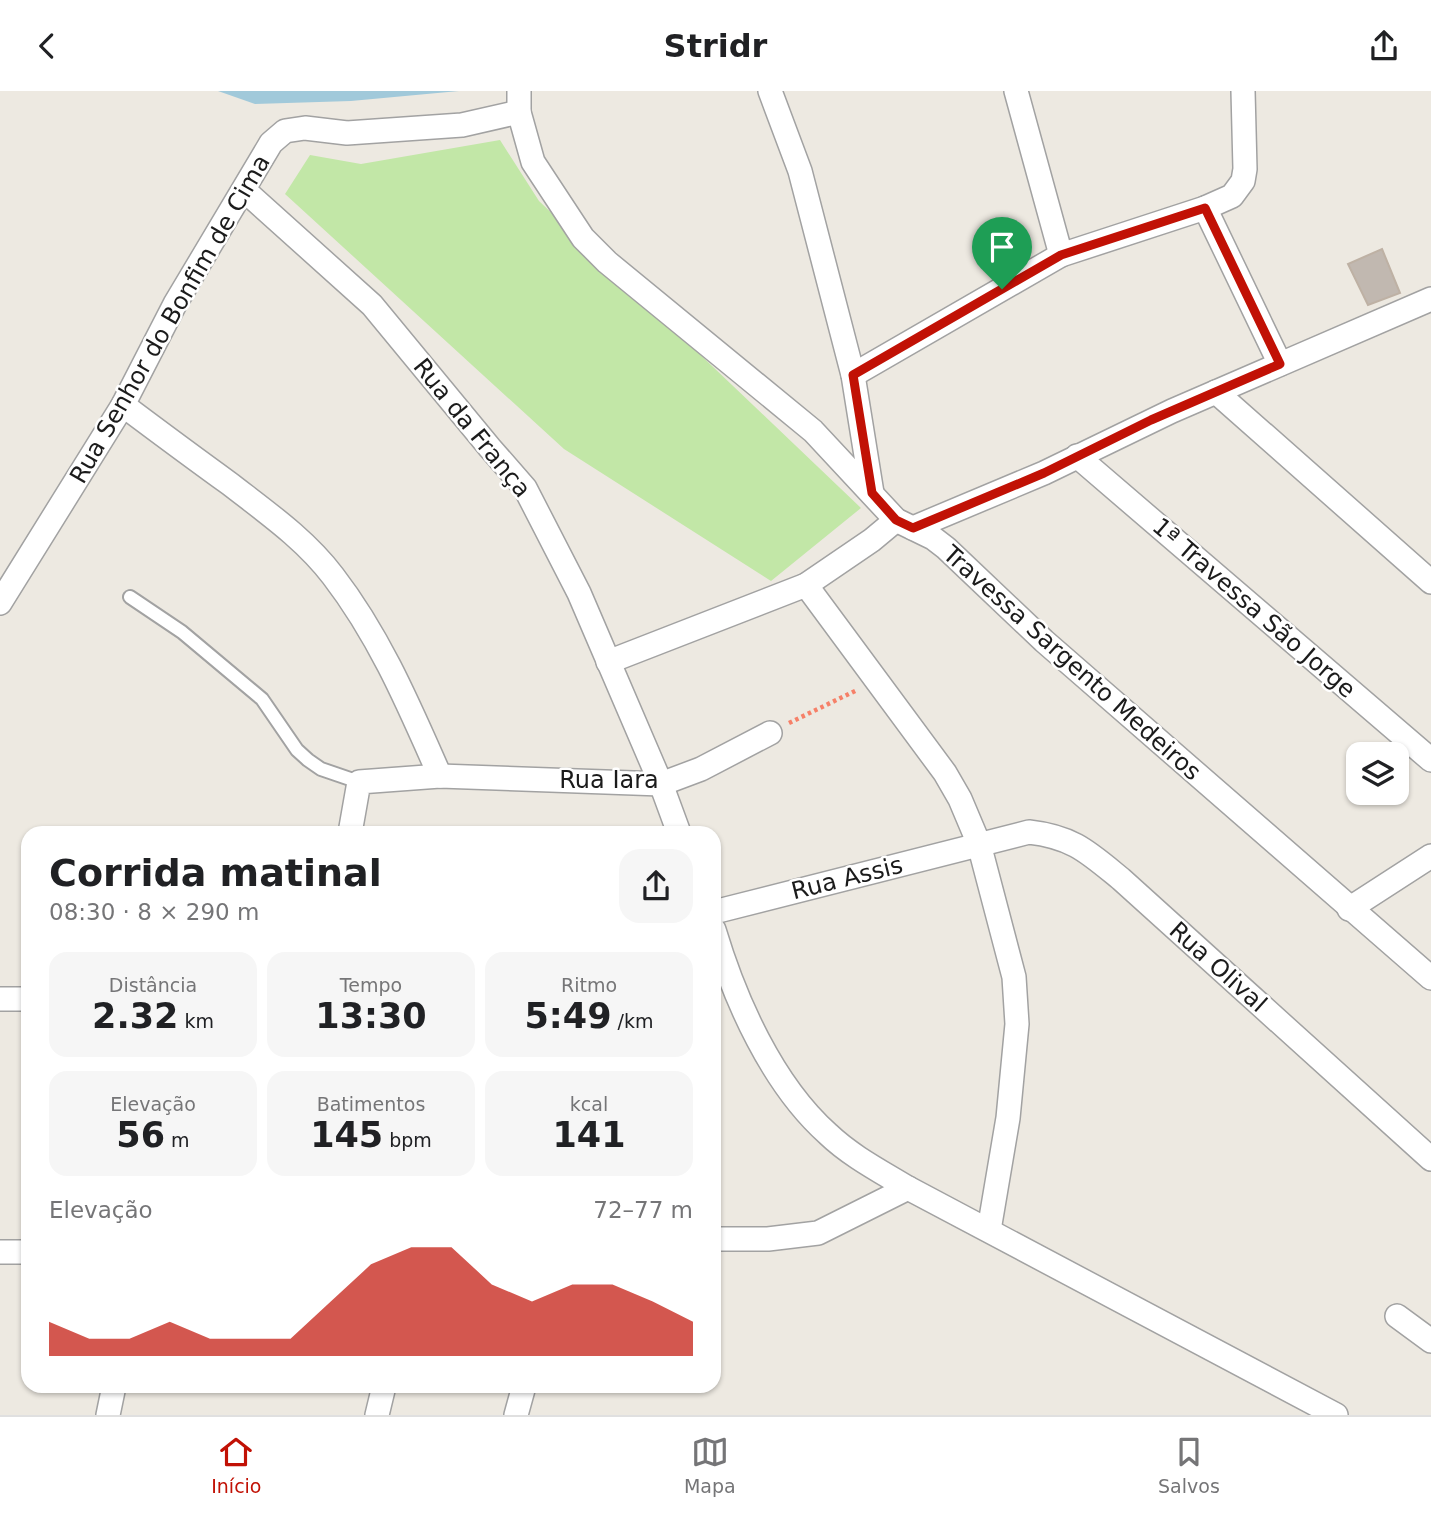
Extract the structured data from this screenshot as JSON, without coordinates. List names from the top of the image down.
{
  "streets": {
    "street": [
      "Rua Senhor do Bonfim de Cima",
      "Rua da França",
      "1ª Travessa São Jorge",
      "Travessa Sargento Medeiros",
      "Rua Iara",
      "Rua Assis",
      "Rua Olival"
    ]
  },
  "crossings": [
    ["Rua Senhor do Bonfim de Cima", "Rua da França"],
    ["Rua Senhor do Bonfim de Cima", "Travessa Sargento Medeiros"],
    ["Rua da França", "Rua Iara"],
    ["Rua Assis", "Rua Olival"]
  ],
  "page": {
    "header": "Stridr",
    "heading": ["Corrida matinal", "08:30 · 8 × 290 m"],
    "stats": [
      ["Distância", "2.32 km"],
      ["Tempo", "13:30"],
      ["Ritmo", "5:49 /km"],
      ["Elevação", "56 m"],
      ["Batimentos", "145 bpm"],
      ["kcal", "141"]
    ],
    "chart": ["Elevação", "72–77 m"],
    "tabs": ["Início", "Mapa", "Salvos"]
  }
}
